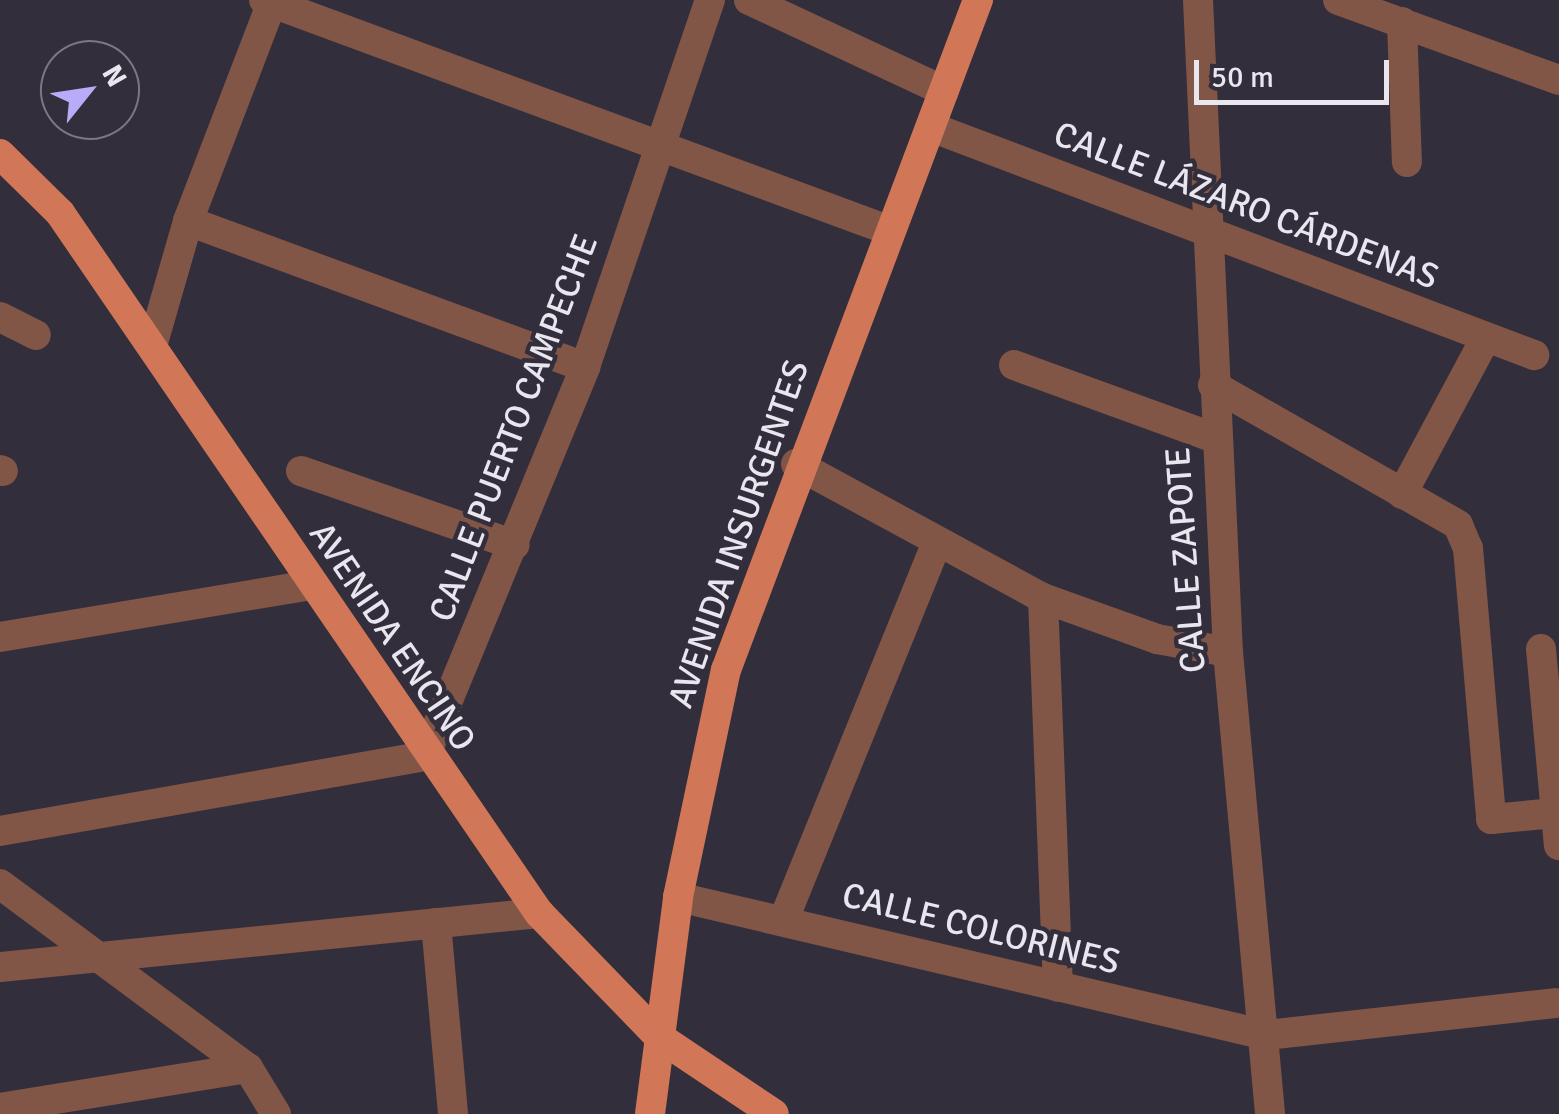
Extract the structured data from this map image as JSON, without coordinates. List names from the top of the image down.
{
  "streets": {
    "main road": ["AVENIDA INSURGENTES", "AVENIDA ENCINO"],
    "street": [
      "CALLE LÁZARO CÁRDENAS",
      "CALLE PUERTO CAMPECHE",
      "CALLE ZAPOTE",
      "CALLE COLORINES"
    ]
  },
  "crossings": [
    ["CALLE LÁZARO CÁRDENAS", "AVENIDA INSURGENTES"],
    ["CALLE LÁZARO CÁRDENAS", "CALLE ZAPOTE"],
    ["CALLE PUERTO CAMPECHE", "AVENIDA ENCINO"],
    ["AVENIDA INSURGENTES", "AVENIDA ENCINO"],
    ["AVENIDA INSURGENTES", "CALLE COLORINES"],
    ["CALLE ZAPOTE", "CALLE COLORINES"]
  ],
  "scale_bar": "50 m",
  "north": "top right"
}
